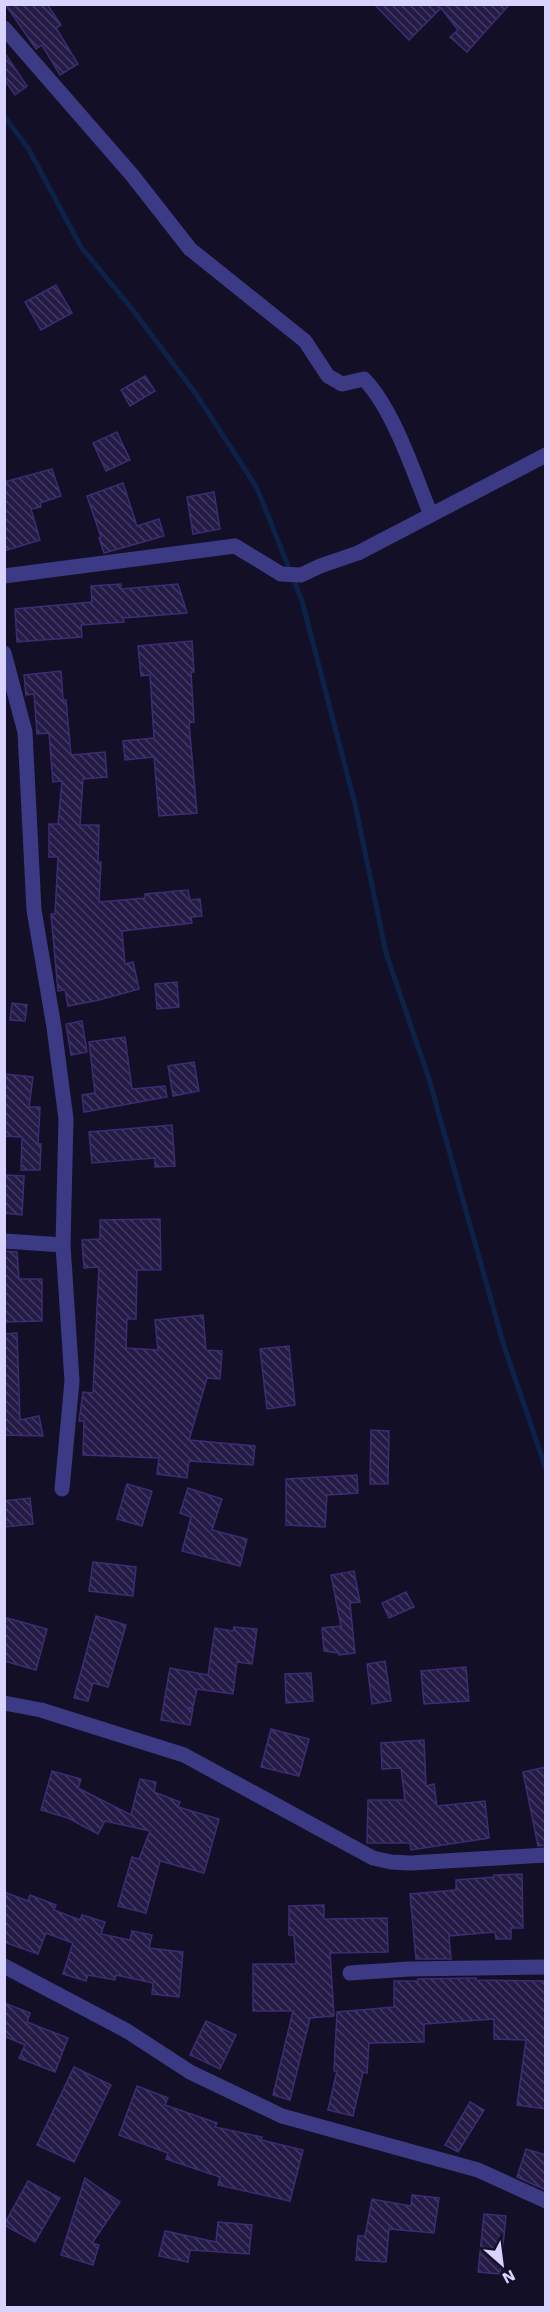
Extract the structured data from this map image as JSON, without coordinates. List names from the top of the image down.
{
  "north": "bottom right"
}
